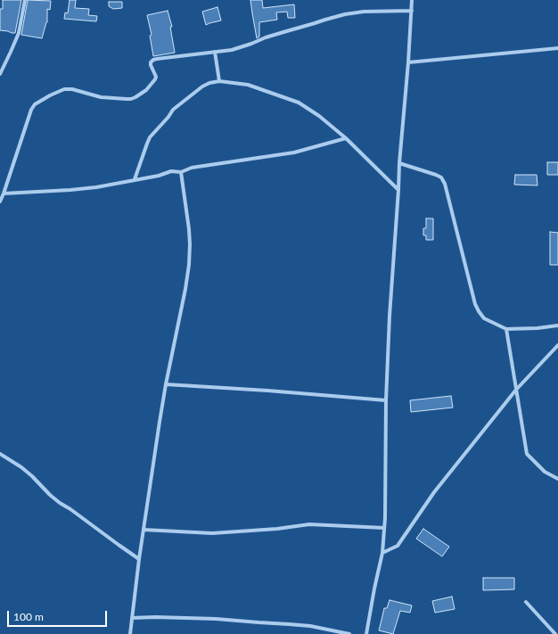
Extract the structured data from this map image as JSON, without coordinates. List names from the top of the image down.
{
  "scale_bar": "100 m"
}
